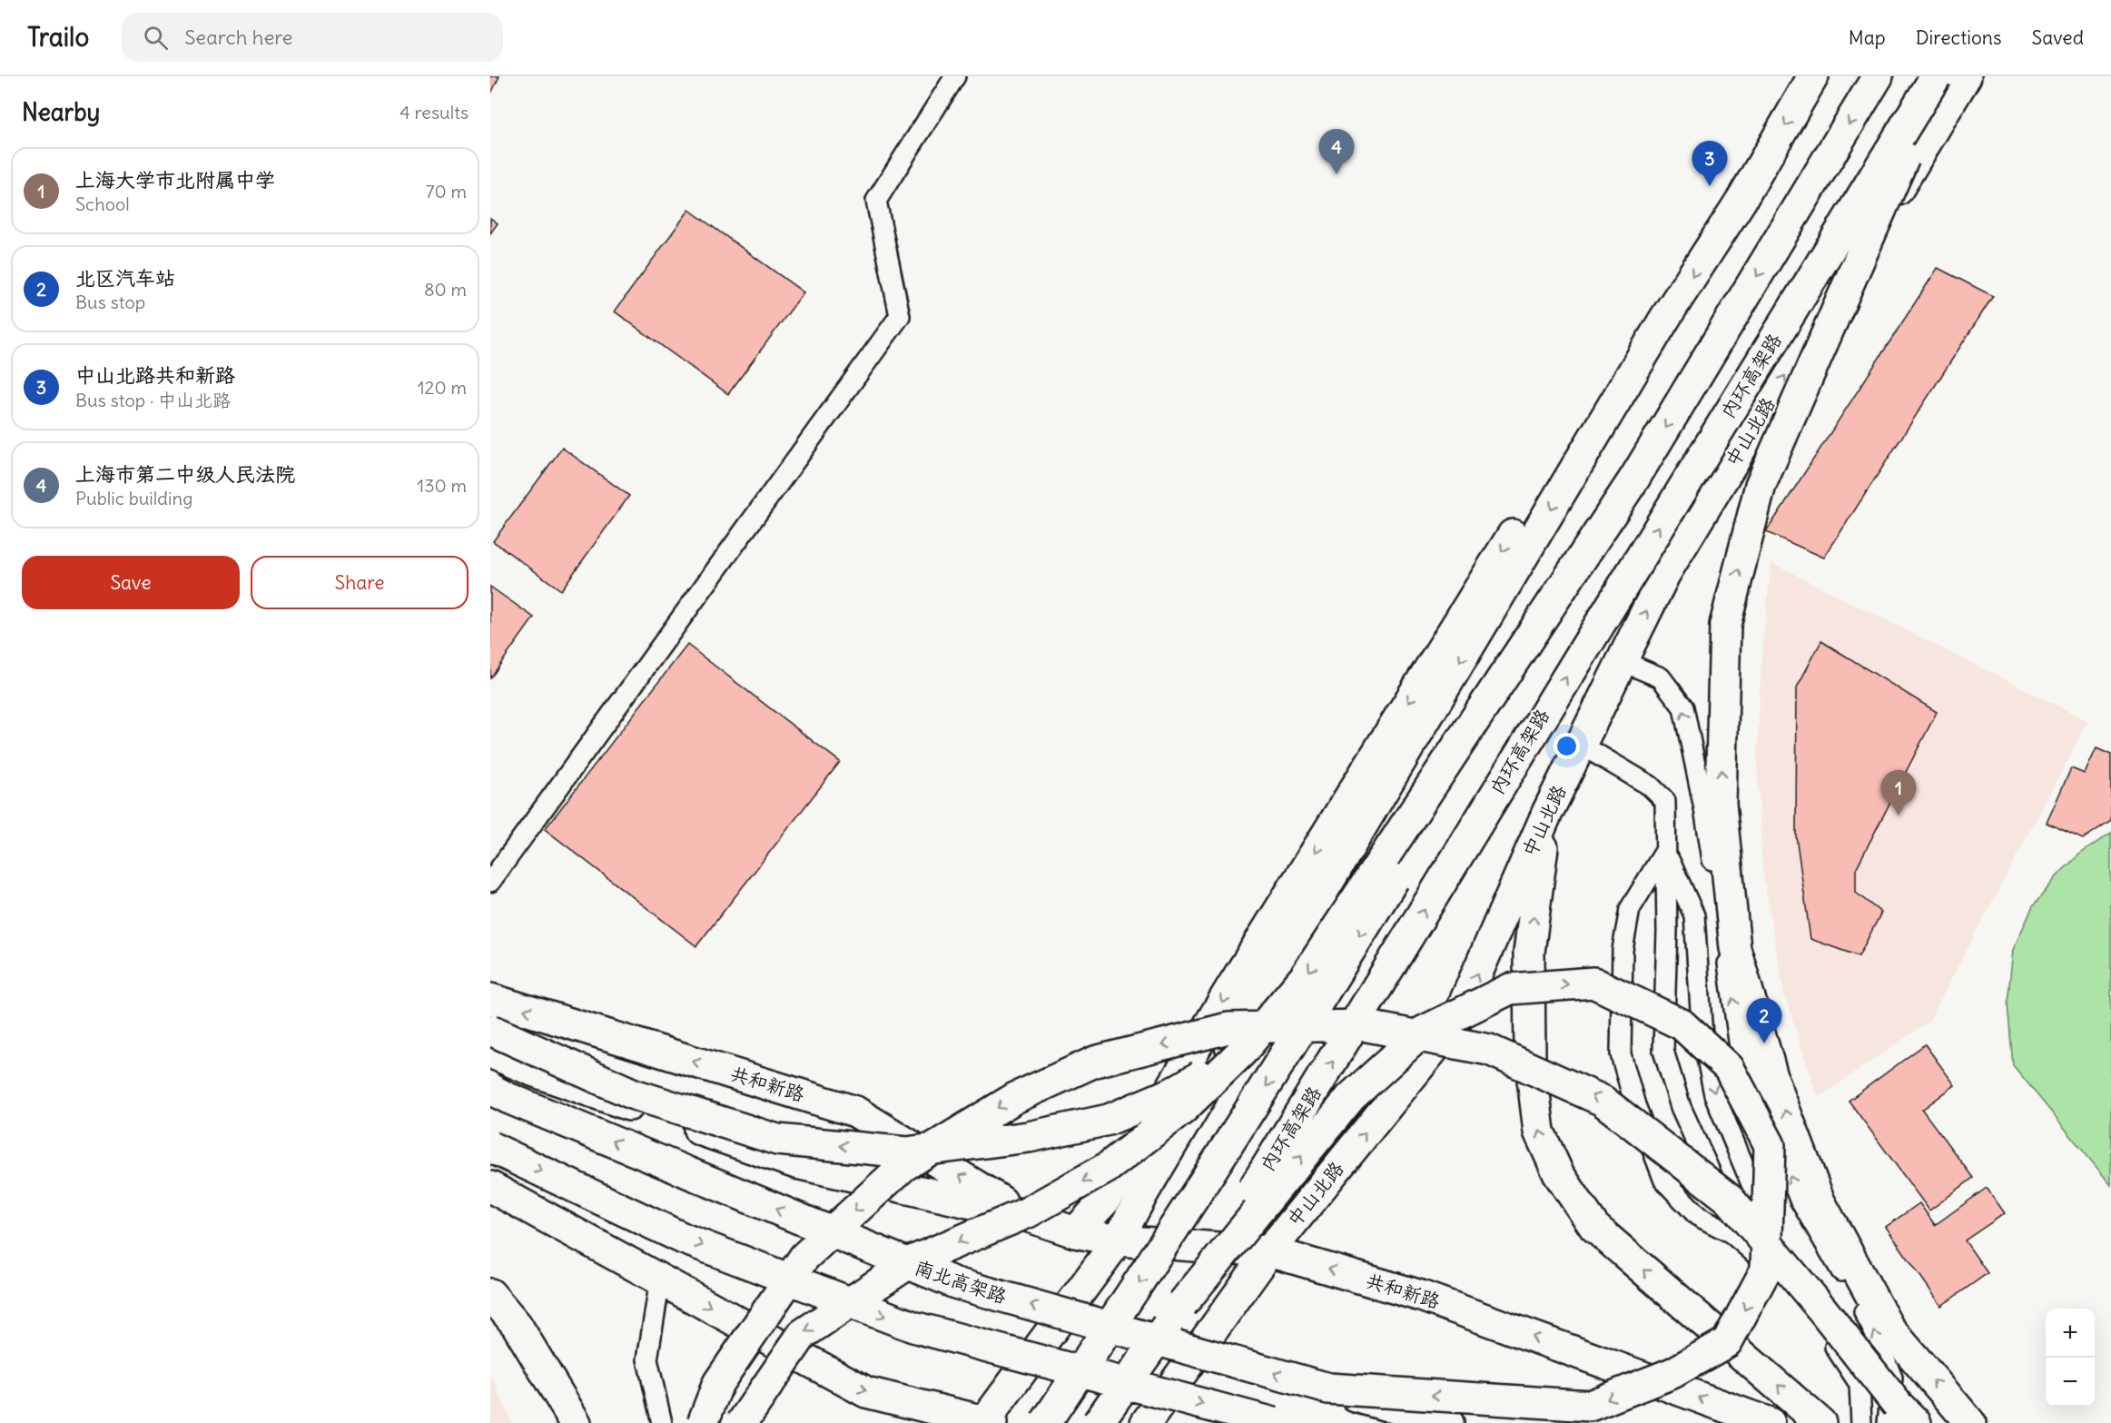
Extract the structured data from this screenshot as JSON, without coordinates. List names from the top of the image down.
{
  "streets": {
    "main road": [
      "内环高架路",
      "中山北路",
      "共和新路",
      "南北高架路"
    ]
  },
  "crossings": [
    ["中山北路", "共和新路"]
  ],
  "page": {
    "header": "Trailo",
    "search": "Search here",
    "nav": ["Map", "Directions", "Saved"],
    "heading": ["Nearby", "4 results"],
    "pins": [
      "4",
      "3",
      "1",
      "2"
    ],
    "list": [
      {
        "mark": "1",
        "name": "上海大学市北附属中学",
        "note": "School",
        "value": "70 m"
      },
      {
        "mark": "2",
        "name": "北区汽车站",
        "note": "Bus stop",
        "value": "80 m"
      },
      {
        "mark": "3",
        "name": "中山北路共和新路",
        "note": "Bus stop · 中山北路",
        "value": "120 m"
      },
      {
        "mark": "4",
        "name": "上海市第二中级人民法院",
        "note": "Public building",
        "value": "130 m"
      }
    ],
    "buttons": ["Save", "Share"],
    "map_buttons": ["+", "−"]
  }
}
